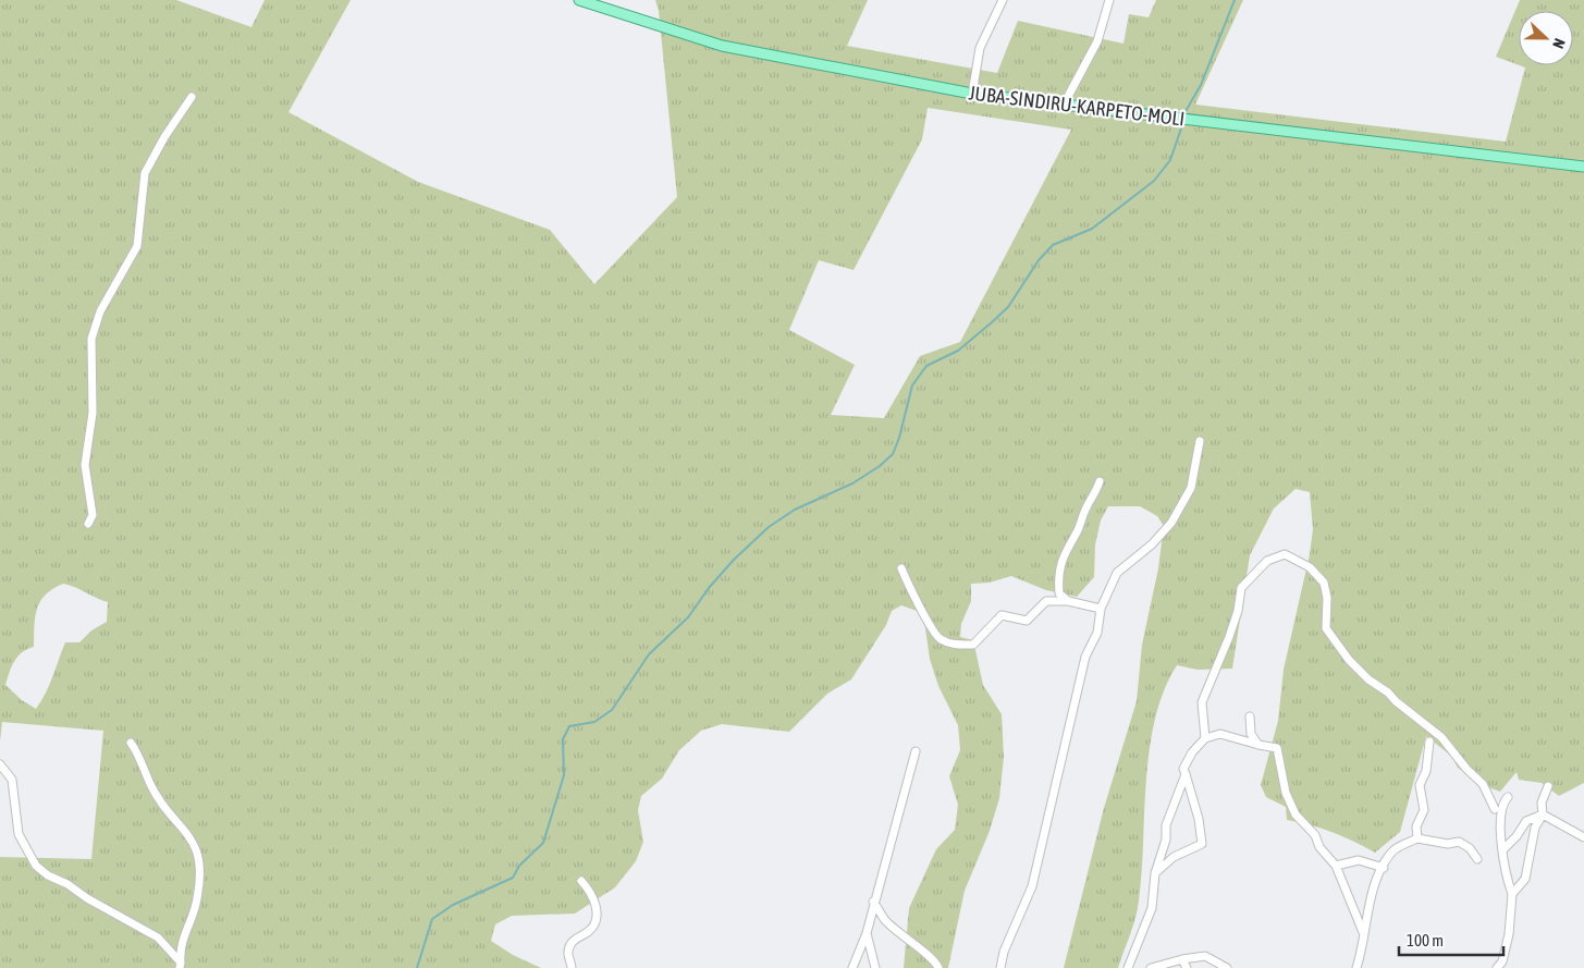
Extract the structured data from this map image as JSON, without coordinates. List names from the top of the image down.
{
  "streets": {
    "main road": ["JUBA-SINDIRU-KARPETO-MOLI"]
  },
  "scale_bar": "100 m",
  "north": "right"
}
